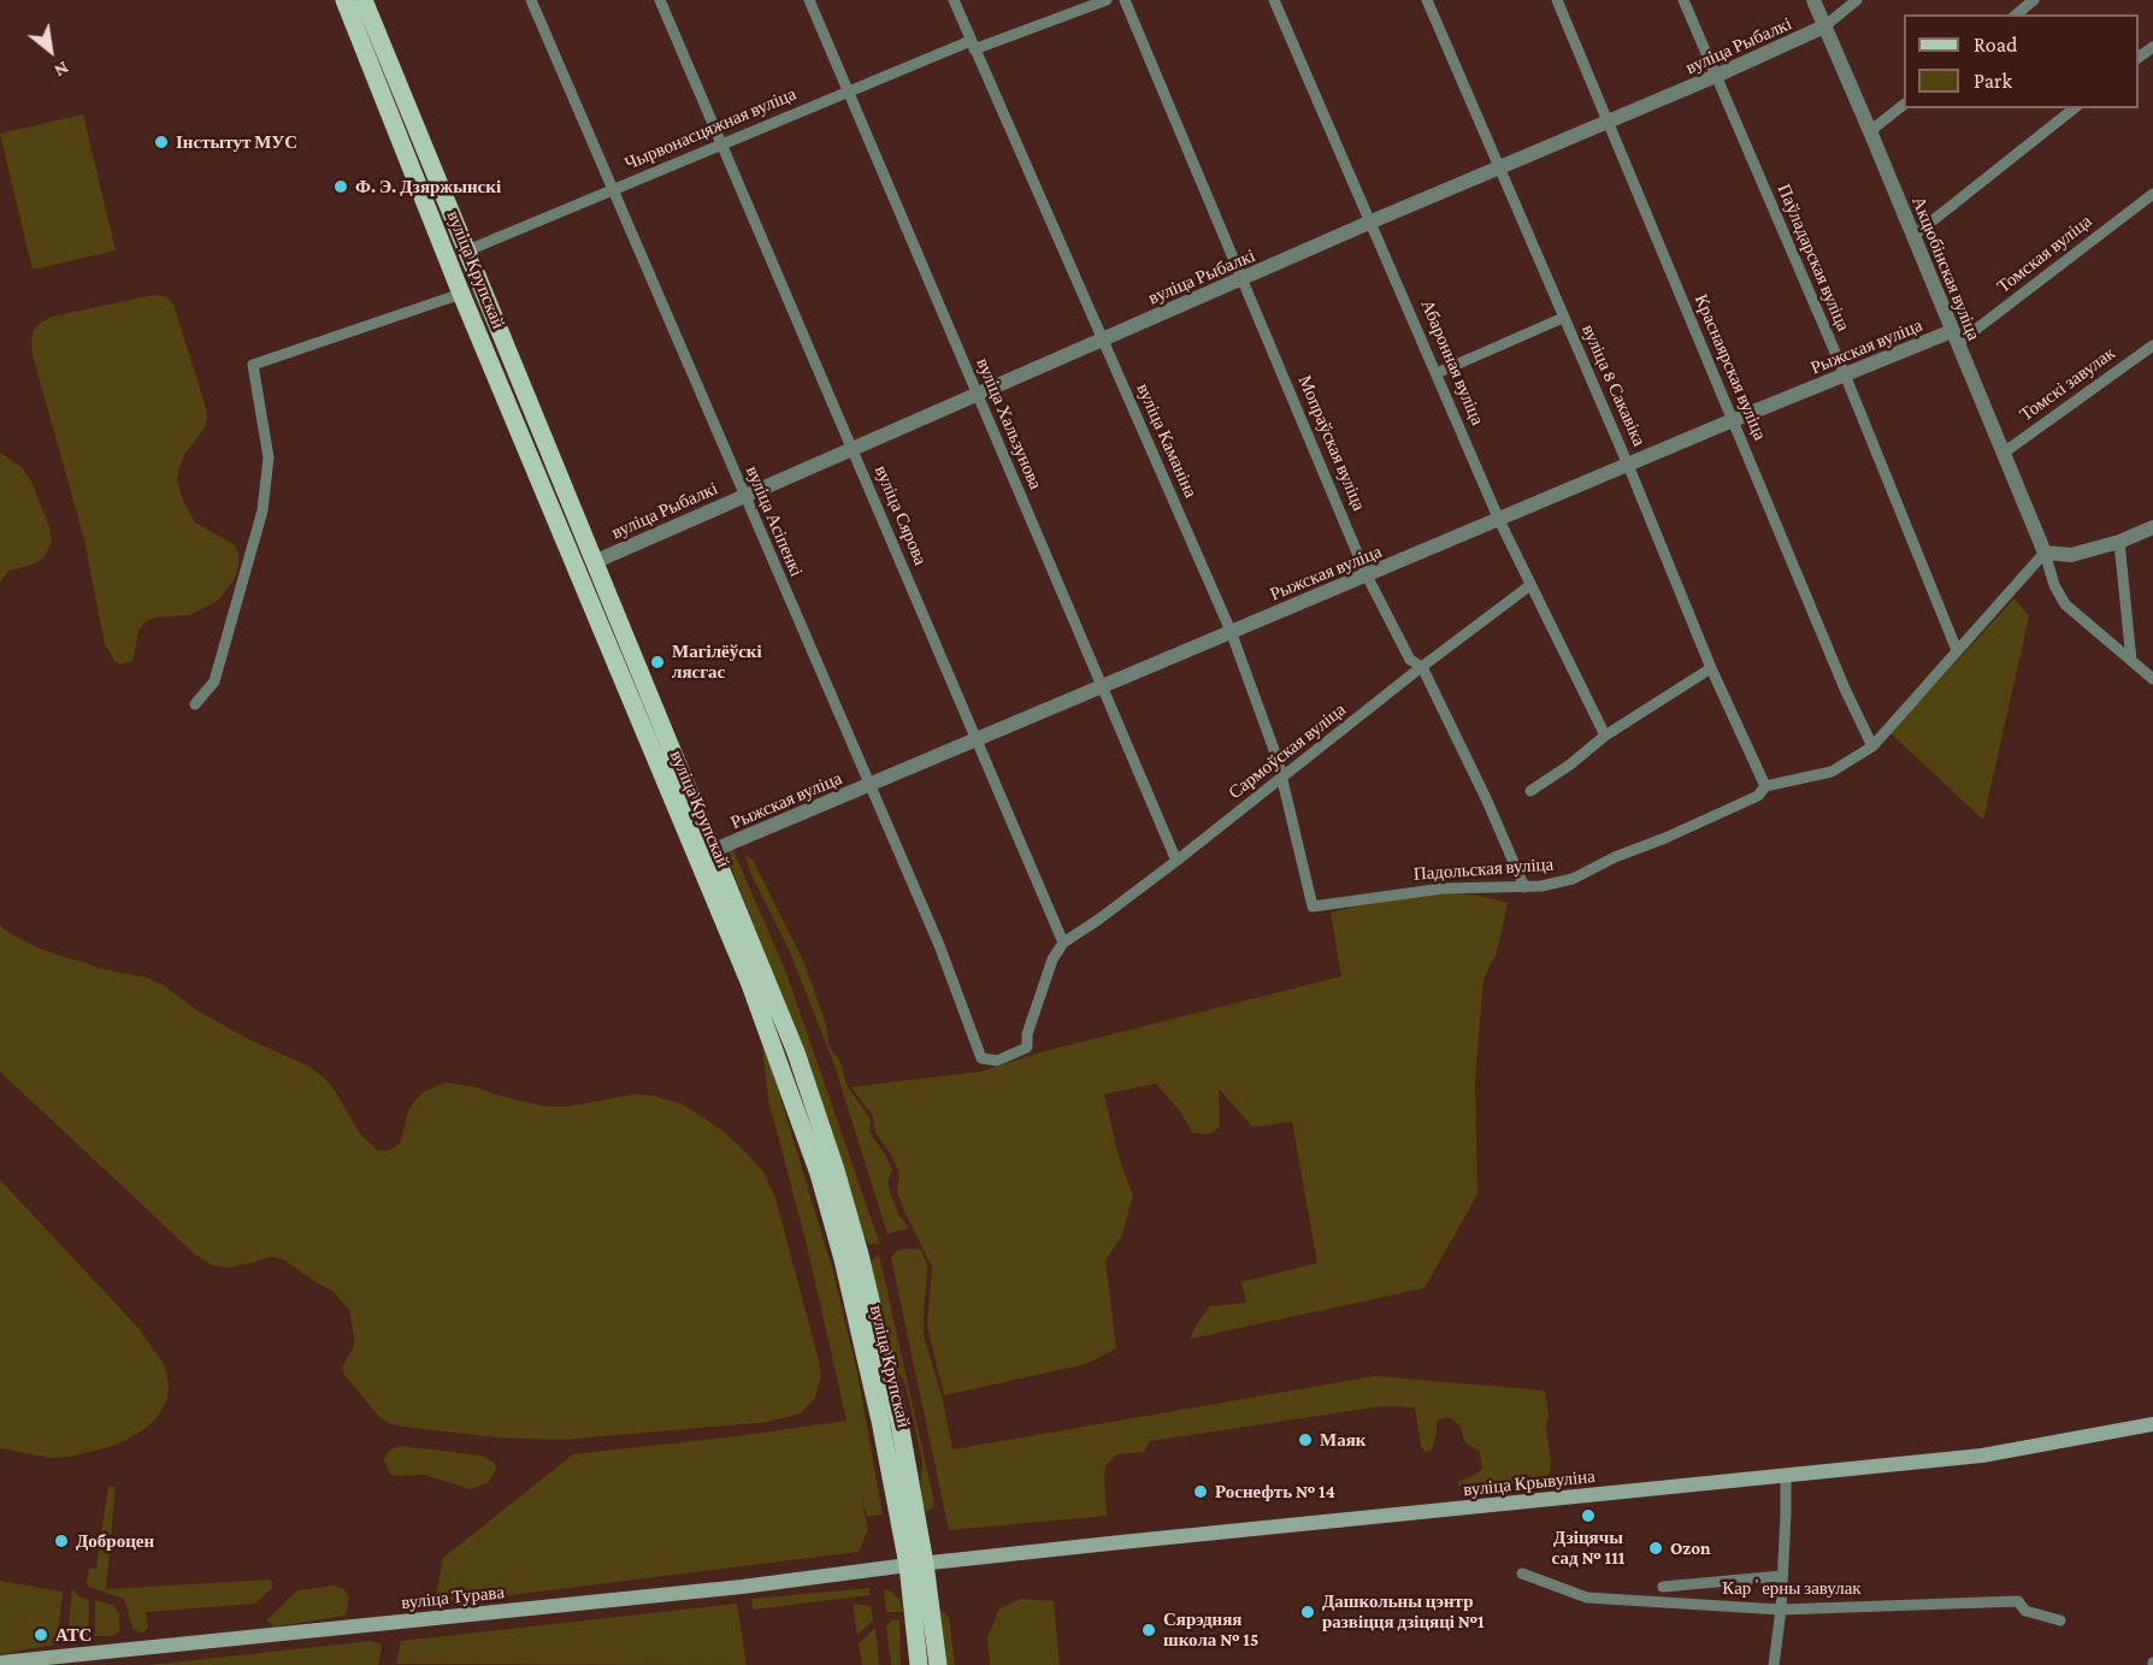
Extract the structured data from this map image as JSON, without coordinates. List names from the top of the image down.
{
  "streets": {
    "main road": ["вуліца Крупскай", "вуліца Крывуліна", "вуліца Турава"],
    "street": [
      "вуліца Рыбалкі",
      "Чырвонасцяжная вуліца",
      "Томская вуліца",
      "Паўладарская вуліца",
      "Акцюбінская вуліца",
      "Рыжская вуліца",
      "Абаронная вуліца",
      "Краснаярская вуліца",
      "Томскі завулак",
      "вуліца 8 Сакавіка",
      "вуліца Хальзунова",
      "вуліца Каманіна",
      "Мопраўская вуліца",
      "вуліца Сярова",
      "вуліца Асіпенкі",
      "Сармоўская вуліца",
      "Падольская вуліца",
      "Карʼерны завулак"
    ]
  },
  "crossings": [
    ["вуліца Рыбалкі", "Паўладарская вуліца"],
    ["вуліца Рыбалкі", "Акцюбінская вуліца"],
    ["вуліца Рыбалкі", "вуліца Крупскай"],
    ["вуліца Рыбалкі", "Абаронная вуліца"],
    ["вуліца Рыбалкі", "Краснаярская вуліца"],
    ["вуліца Рыбалкі", "вуліца 8 Сакавіка"],
    ["вуліца Рыбалкі", "вуліца Хальзунова"],
    ["вуліца Рыбалкі", "вуліца Каманіна"],
    ["вуліца Рыбалкі", "Мопраўская вуліца"],
    ["вуліца Рыбалкі", "вуліца Сярова"],
    ["вуліца Рыбалкі", "вуліца Асіпенкі"],
    ["Чырвонасцяжная вуліца", "вуліца Крупскай"],
    ["Чырвонасцяжная вуліца", "вуліца Хальзунова"],
    ["Чырвонасцяжная вуліца", "вуліца Каманіна"],
    ["Чырвонасцяжная вуліца", "вуліца Сярова"],
    ["Чырвонасцяжная вуліца", "вуліца Асіпенкі"],
    ["Томская вуліца", "Акцюбінская вуліца"],
    ["Томская вуліца", "Рыжская вуліца"],
    ["Паўладарская вуліца", "Рыжская вуліца"],
    ["Акцюбінская вуліца", "Рыжская вуліца"],
    ["Акцюбінская вуліца", "Томскі завулак"],
    ["вуліца Крупскай", "Рыжская вуліца"],
    ["вуліца Крупскай", "вуліца Крывуліна"],
    ["вуліца Крупскай", "вуліца Турава"],
    ["Рыжская вуліца", "Абаронная вуліца"],
    ["Рыжская вуліца", "Краснаярская вуліца"],
    ["Рыжская вуліца", "вуліца 8 Сакавіка"],
    ["Рыжская вуліца", "вуліца Хальзунова"],
    ["Рыжская вуліца", "вуліца Каманіна"],
    ["Рыжская вуліца", "Мопраўская вуліца"],
    ["Рыжская вуліца", "вуліца Сярова"],
    ["Рыжская вуліца", "вуліца Асіпенкі"],
    ["Абаронная вуліца", "Сармоўская вуліца"],
    ["вуліца 8 Сакавіка", "Падольская вуліца"],
    ["вуліца Хальзунова", "Сармоўская вуліца"],
    ["вуліца Каманіна", "Сармоўская вуліца"],
    ["вуліца Каманіна", "Падольская вуліца"],
    ["Мопраўская вуліца", "Сармоўская вуліца"],
    ["Мопраўская вуліца", "Падольская вуліца"],
    ["вуліца Сярова", "вуліца Асіпенкі"],
    ["вуліца Сярова", "Сармоўская вуліца"],
    ["вуліца Асіпенкі", "Сармоўская вуліца"],
    ["вуліца Крывуліна", "вуліца Турава"]
  ],
  "places": [
    "Інстытут МУС",
    "Ф. Э. Дзяржынскі",
    "Магілёўскі лясгас",
    "Маяк",
    "Роснефть № 14",
    "Дзіцячы сад № 111",
    "Доброцен",
    "Ozon",
    "Дашкольны цэнтр развіцця дзіцяці №1",
    "Сярэдняя школа № 15",
    "АТС"
  ],
  "legend": ["Road", "Park"],
  "north": "bottom right"
}
